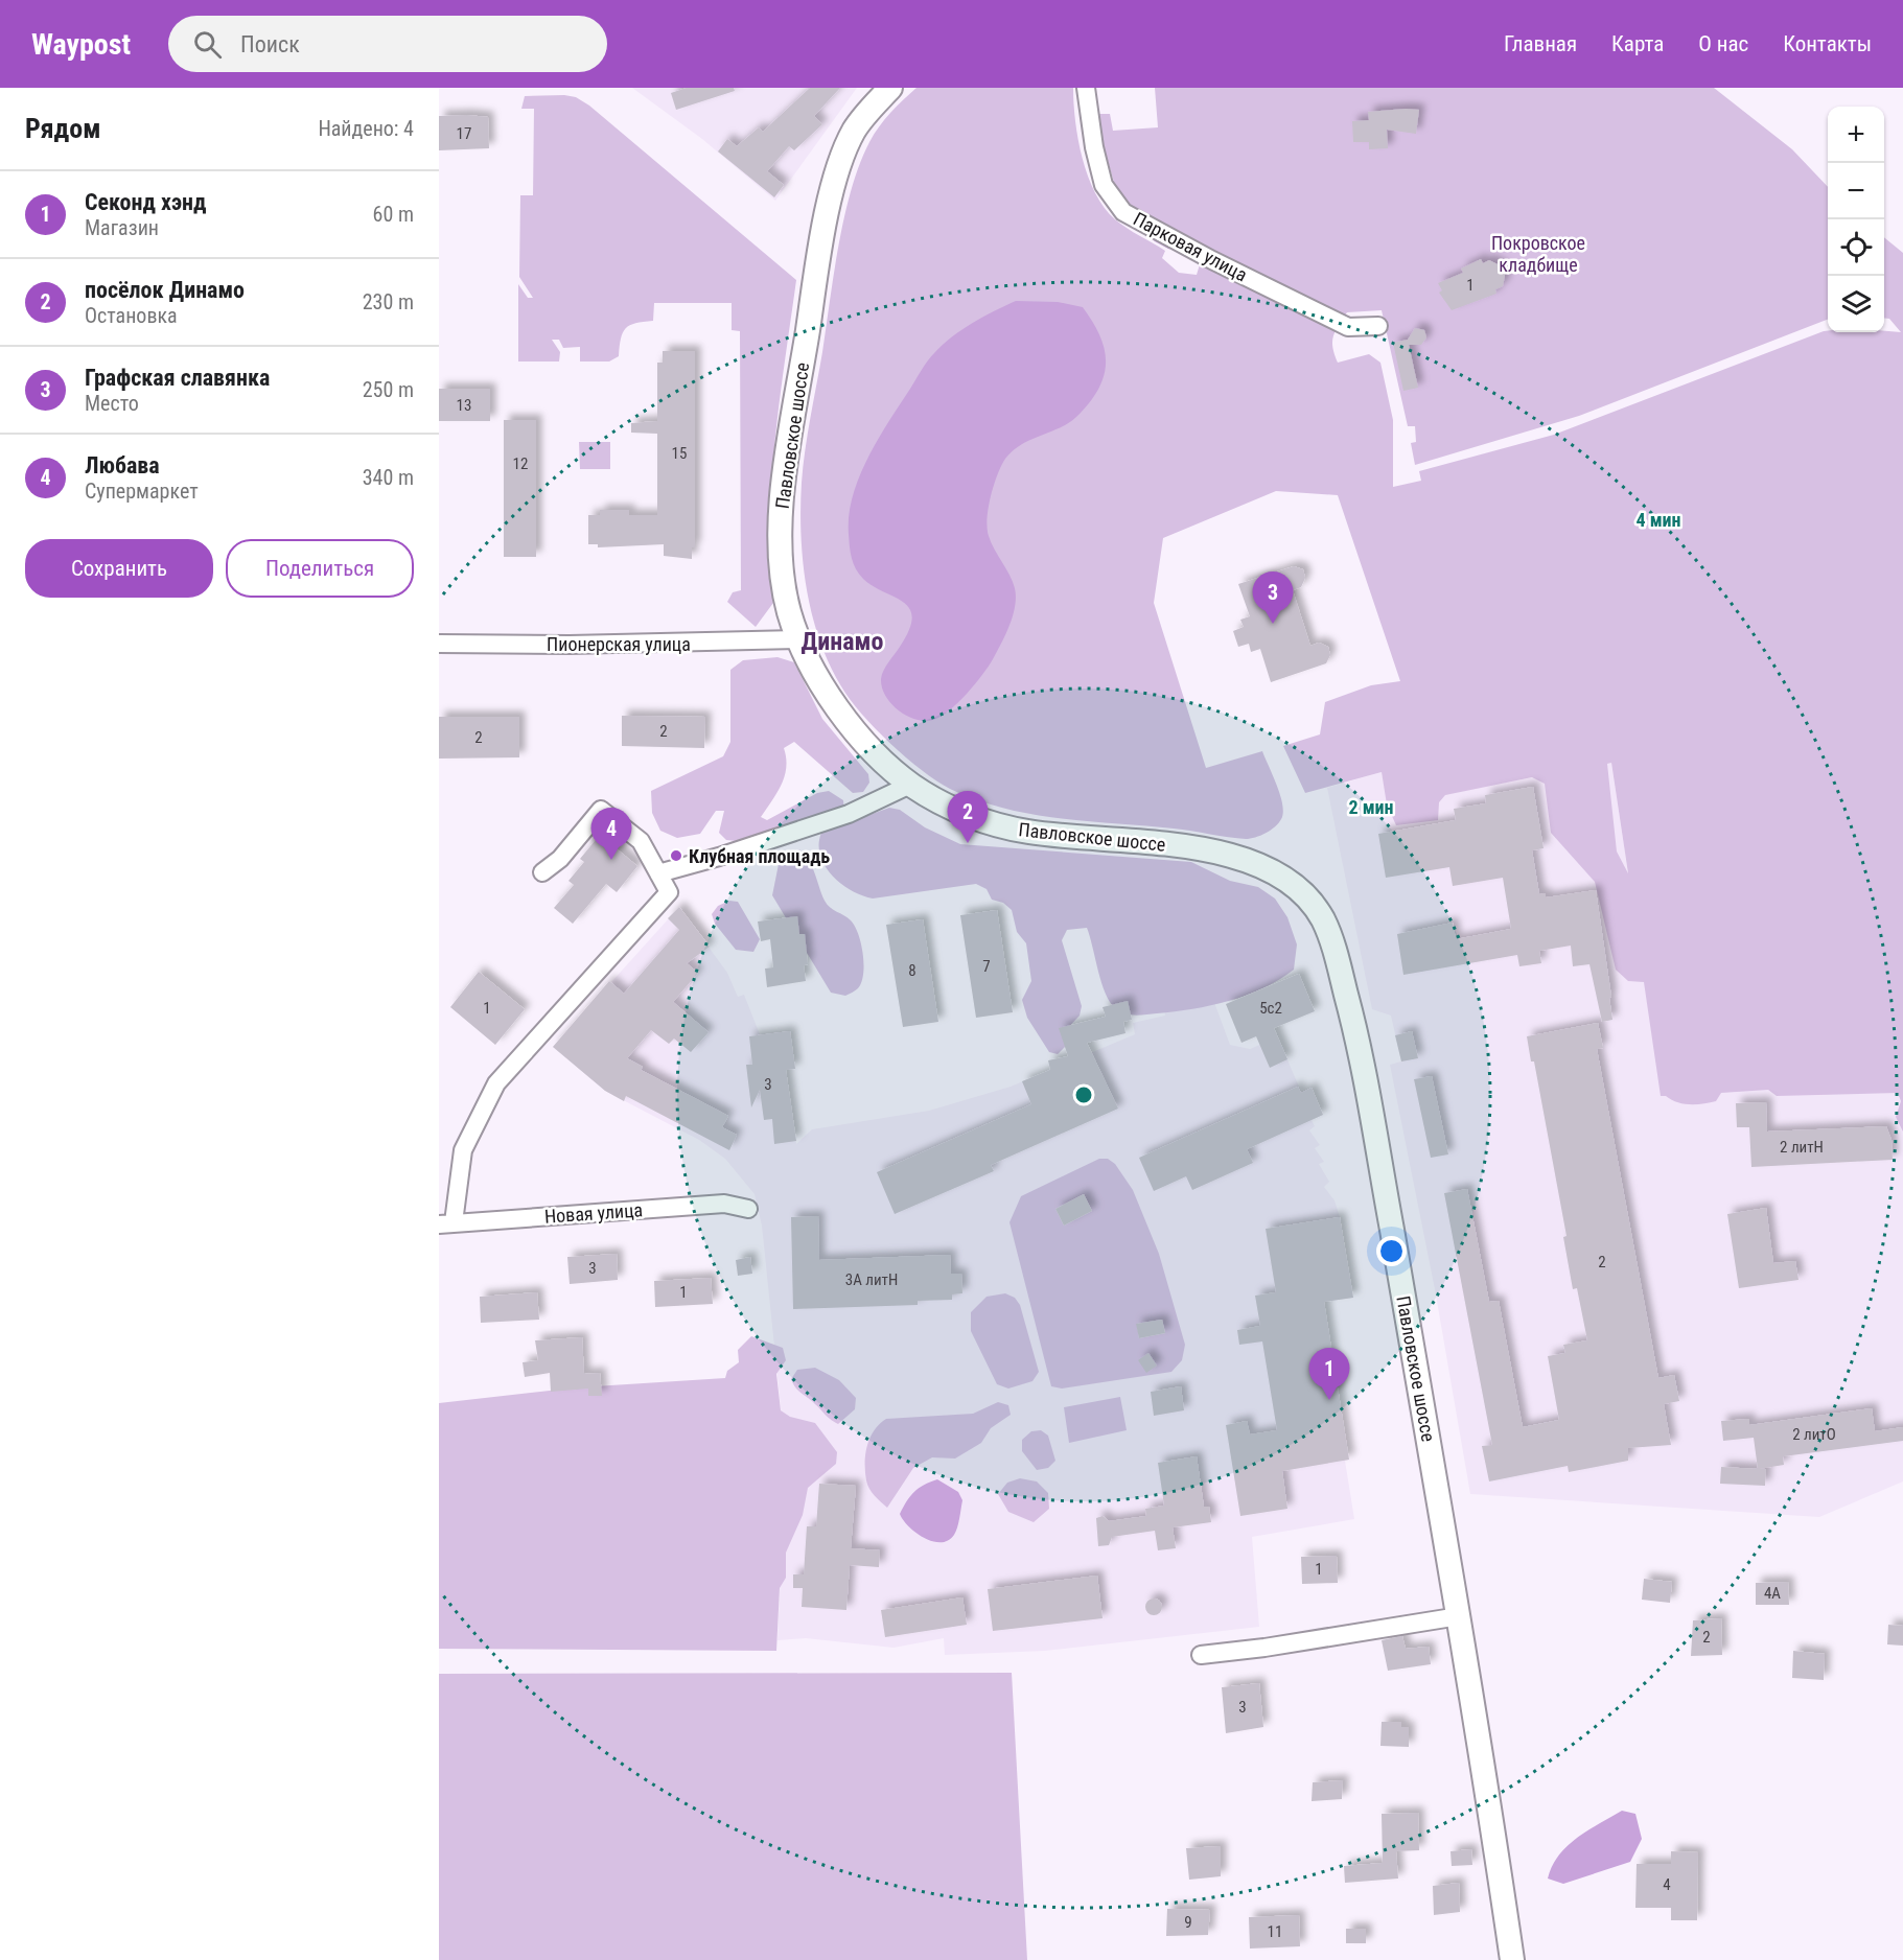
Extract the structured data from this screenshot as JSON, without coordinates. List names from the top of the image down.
{
  "streets": {
    "main road": ["Павловское шоссе"],
    "street": ["Парковая улица", "Пионерская улица", "Новая улица"]
  },
  "crossings": [
    ["Павловское шоссе", "Пионерская улица"]
  ],
  "districts": ["Динамо"],
  "parks": ["Покровское кладбище"],
  "places": ["Клубная площадь"],
  "house_numbers": [
    "17",
    "1",
    "13",
    "15",
    "12",
    "2",
    "2",
    "7",
    "8",
    "1",
    "5с2",
    "3",
    "2 литН",
    "2",
    "3",
    "3А литН",
    "1",
    "2 литО",
    "1",
    "4А",
    "2",
    "3",
    "4",
    "9",
    "11"
  ],
  "page": {
    "header": "Waypost",
    "search": "Поиск",
    "nav": [
      "Главная",
      "Карта",
      "О нас",
      "Контакты"
    ],
    "heading": ["Рядом", "Найдено: 4"],
    "map_buttons": ["+", "−"],
    "list": [
      {
        "mark": "1",
        "name": "Секонд хэнд",
        "note": "Магазин",
        "value": "60 m"
      },
      {
        "mark": "2",
        "name": "посёлок Динамо",
        "note": "Остановка",
        "value": "230 m"
      },
      {
        "mark": "3",
        "name": "Графская славянка",
        "note": "Место",
        "value": "250 m"
      },
      {
        "mark": "4",
        "name": "Любава",
        "note": "Супермаркет",
        "value": "340 m"
      }
    ],
    "buttons": ["Сохранить", "Поделиться"],
    "pins": [
      "3",
      "2",
      "4",
      "1"
    ]
  },
  "rings": ["4 мин", "2 мин"]
}
